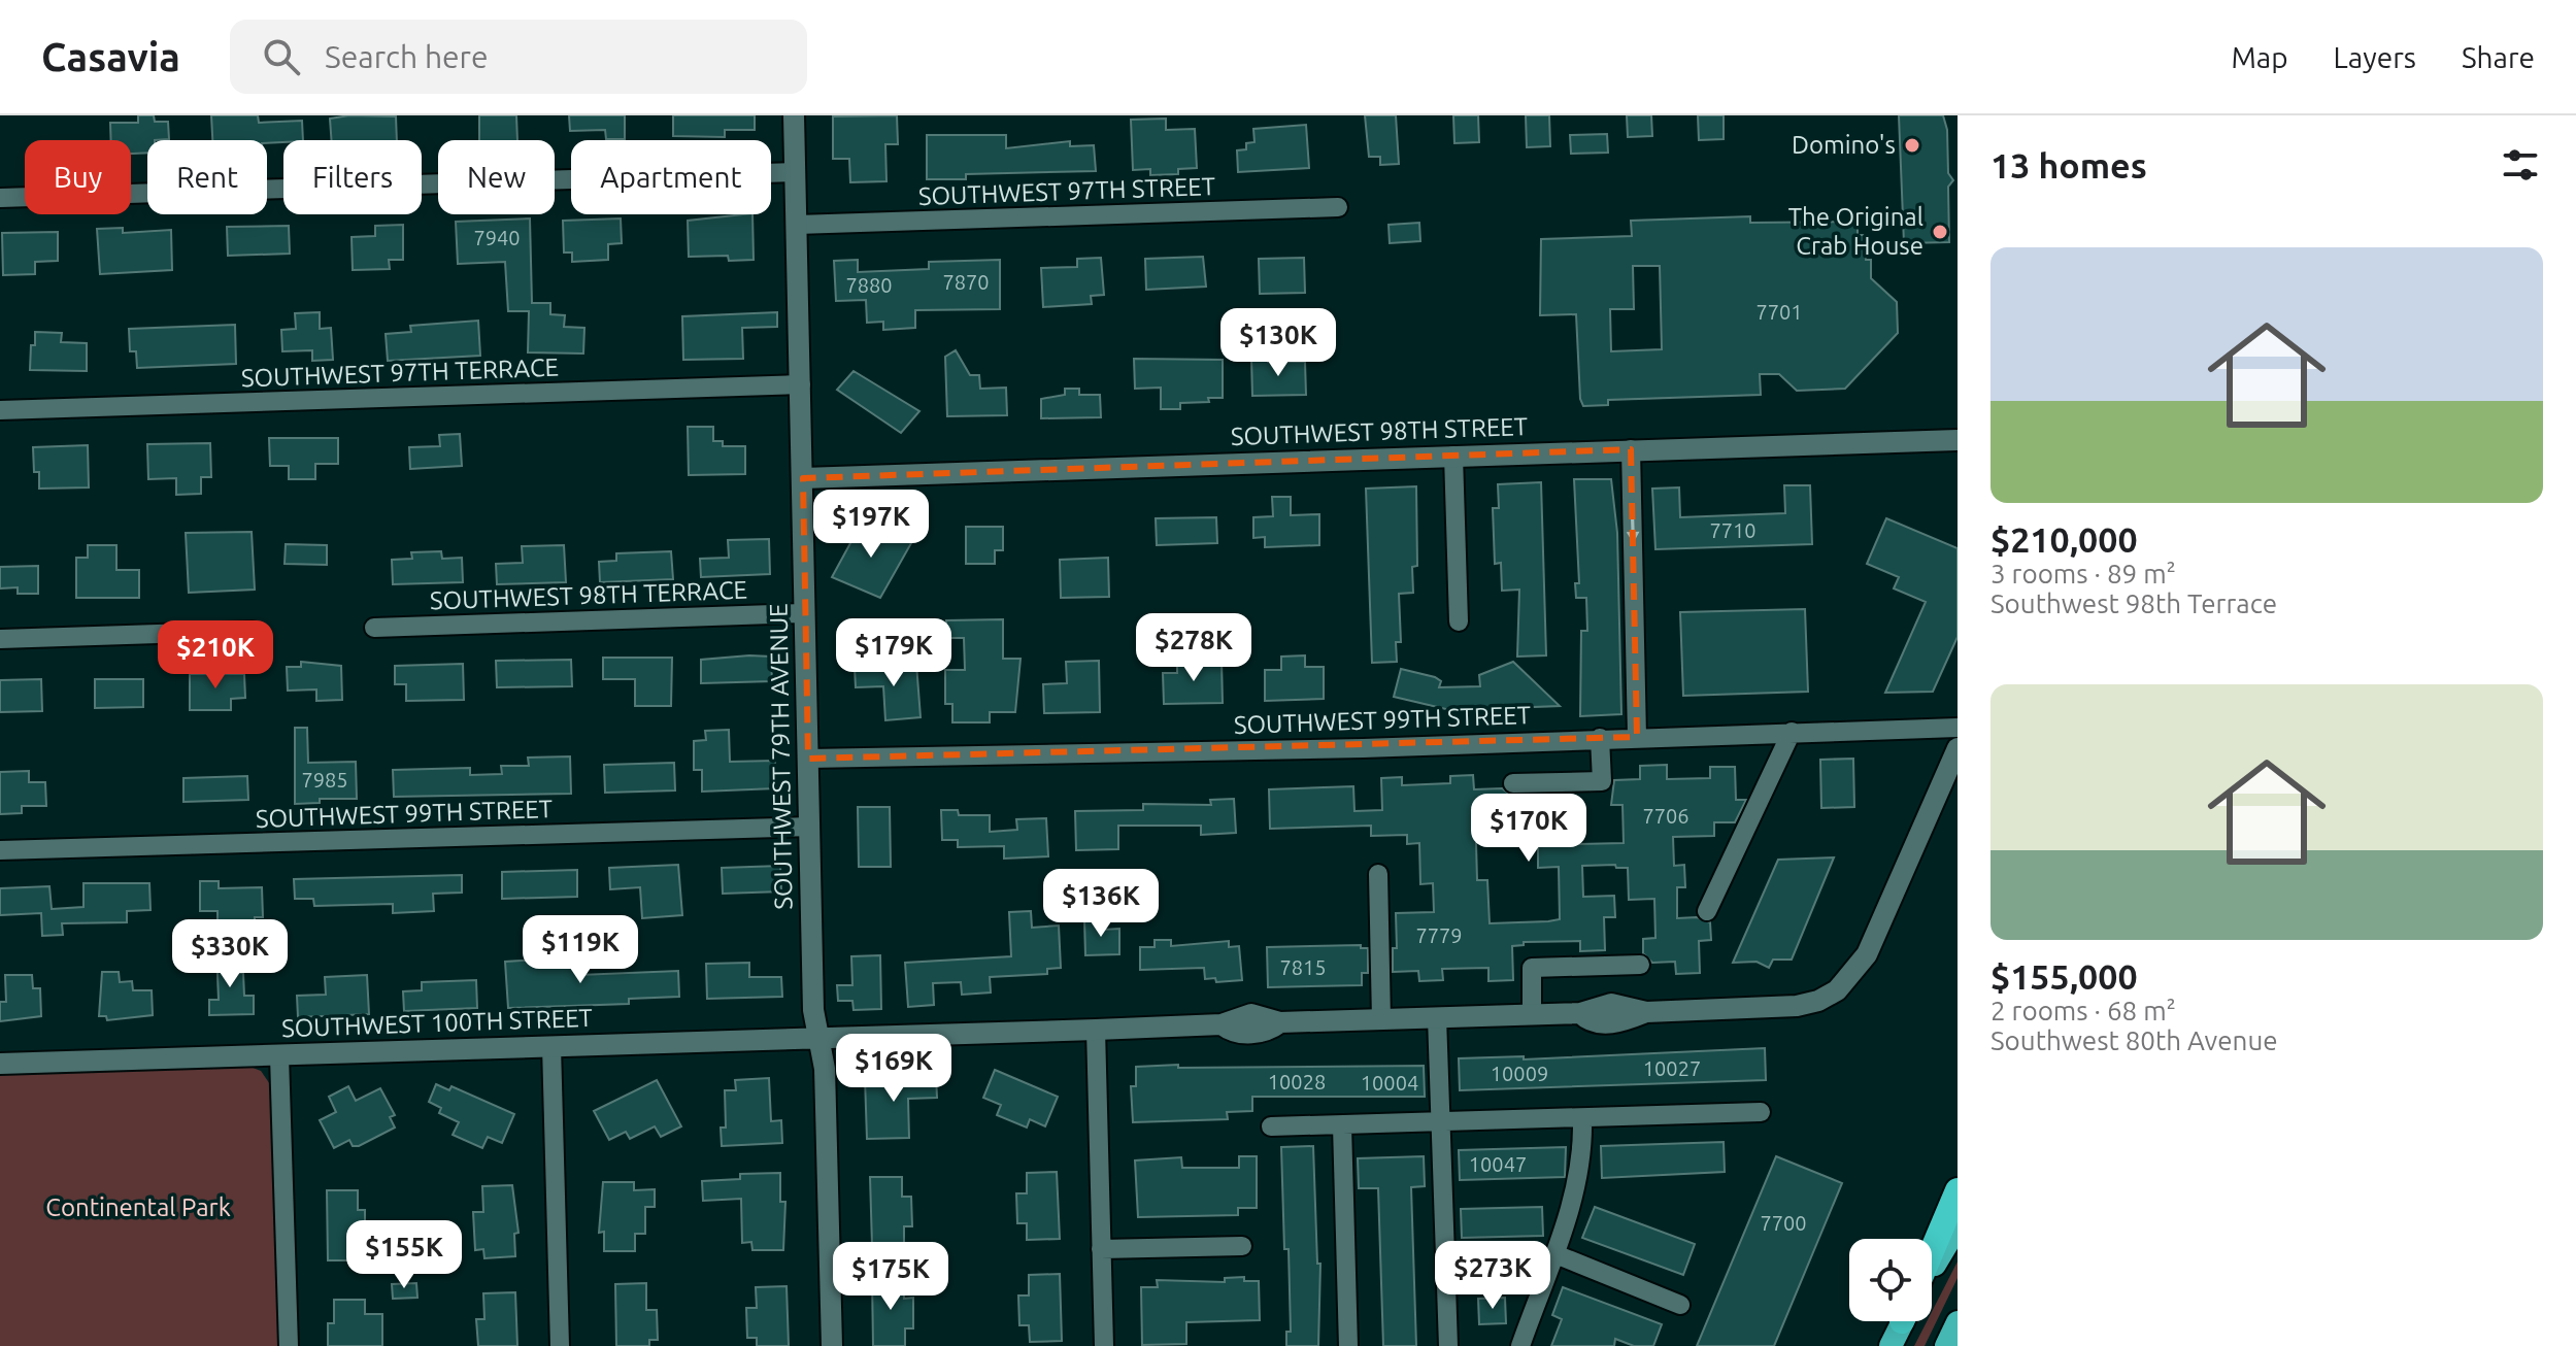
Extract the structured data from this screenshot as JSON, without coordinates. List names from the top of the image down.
{
  "streets": {
    "street": [
      "SOUTHWEST 97TH STREET",
      "SOUTHWEST 97TH TERRACE",
      "SOUTHWEST 98TH STREET",
      "SOUTHWEST 98TH TERRACE",
      "SOUTHWEST 99TH STREET",
      "SOUTHWEST 79TH AVENUE",
      "SOUTHWEST 100TH STREET"
    ]
  },
  "crossings": [
    ["SOUTHWEST 97TH STREET", "SOUTHWEST 79TH AVENUE"],
    ["SOUTHWEST 97TH TERRACE", "SOUTHWEST 79TH AVENUE"],
    ["SOUTHWEST 98TH STREET", "SOUTHWEST 79TH AVENUE"],
    ["SOUTHWEST 98TH TERRACE", "SOUTHWEST 79TH AVENUE"],
    ["SOUTHWEST 99TH STREET", "SOUTHWEST 79TH AVENUE"],
    ["SOUTHWEST 79TH AVENUE", "SOUTHWEST 100TH STREET"]
  ],
  "parks": ["Continental Park"],
  "places": ["Domino's", "The Original Crab House"],
  "house_numbers": [
    "7940",
    "7870",
    "7880",
    "7701",
    "7710",
    "7985",
    "7706",
    "7779",
    "7815",
    "10027",
    "10009",
    "10028",
    "10004",
    "10047",
    "7700"
  ],
  "page": {
    "header": "Casavia",
    "search": "Search here",
    "nav": ["Map", "Layers", "Share"],
    "heading": "13 homes",
    "chip": [
      "Buy",
      "Rent",
      "Filters",
      "New",
      "Apartment"
    ],
    "list": [
      {
        "name": "$210,000",
        "note": "3 rooms · 89 m² · Southwest 98th Terrace"
      },
      {
        "name": "$155,000",
        "note": "2 rooms · 68 m² · Southwest 80th Avenue"
      }
    ],
    "price": [
      "$130K",
      "$197K",
      "$278K",
      "$179K",
      "$210K",
      "$170K",
      "$136K",
      "$119K",
      "$330K",
      "$169K",
      "$155K",
      "$273K",
      "$175K"
    ]
  }
}
